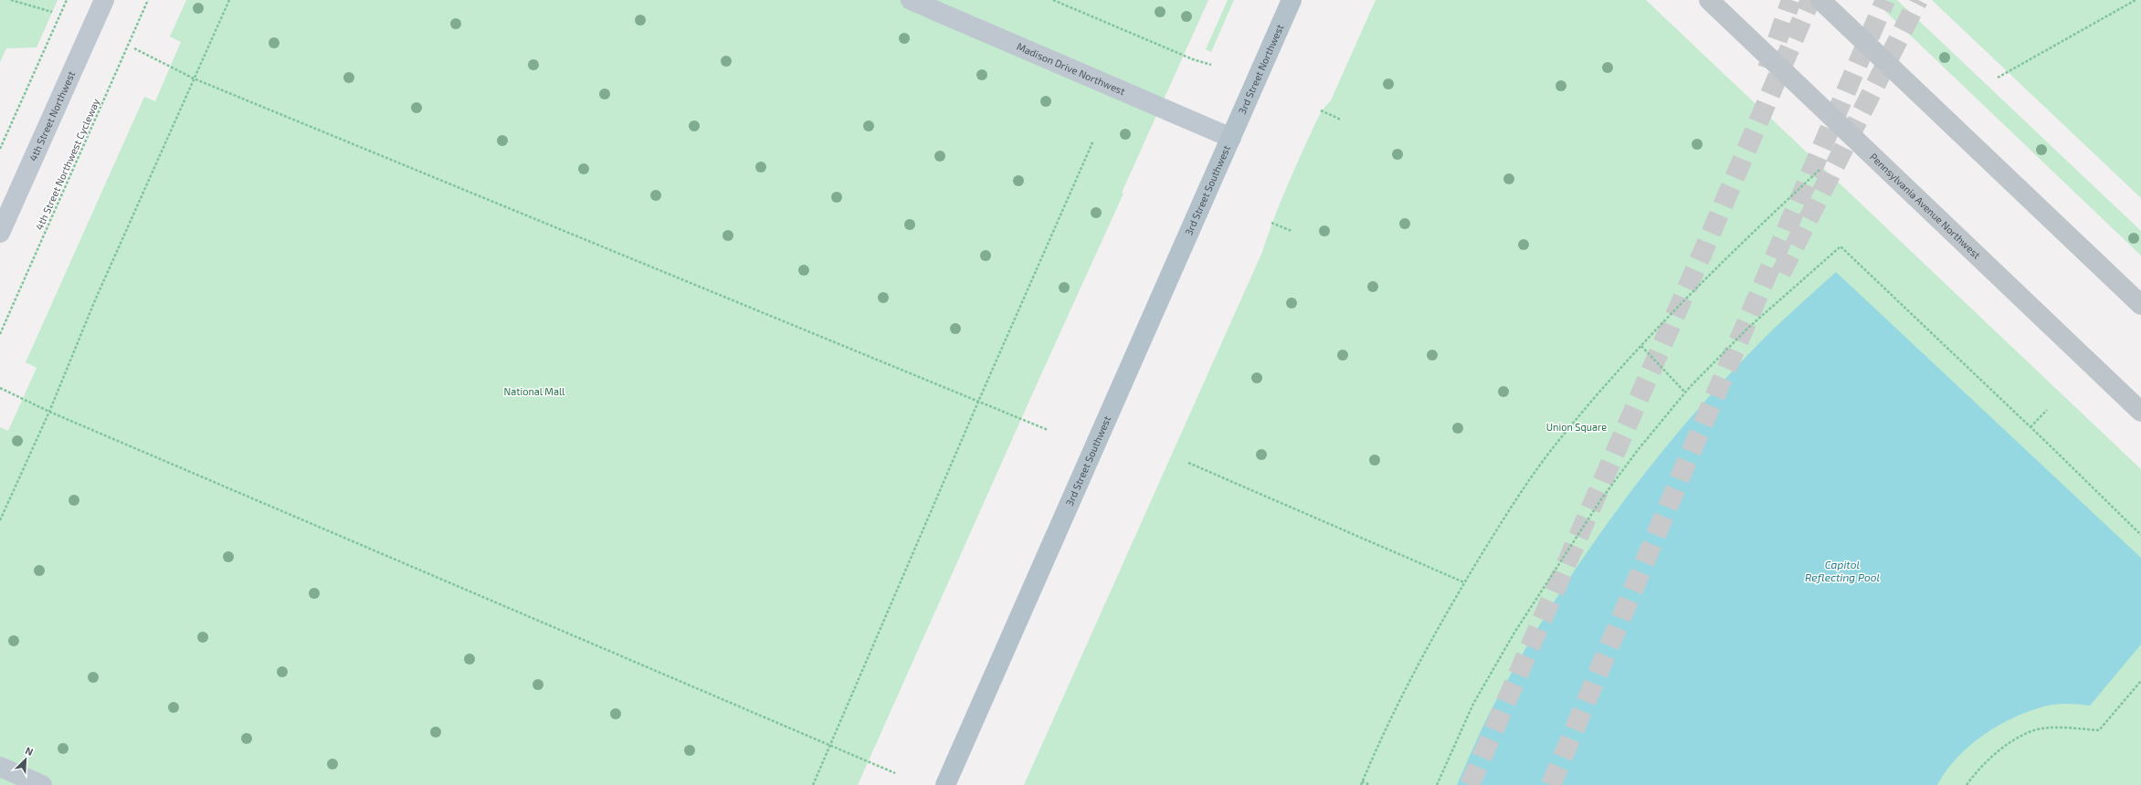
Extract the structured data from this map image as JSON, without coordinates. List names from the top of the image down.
{
  "streets": {
    "main road": ["3rd Street Northwest", "3rd Street Southwest"],
    "street": ["Madison Drive Northwest", "4th Street Northwest", "Pennsylvania Avenue Northwest"],
    "path": ["4th Street Northwest Cycleway"]
  },
  "crossings": [
    ["Madison Drive Northwest", "3rd Street Northwest"],
    ["Madison Drive Northwest", "3rd Street Southwest"],
    ["3rd Street Northwest", "3rd Street Southwest"]
  ],
  "water": ["Capitol Reflecting Pool"],
  "parks": ["National Mall", "Union Square"],
  "north": "top right"
}
